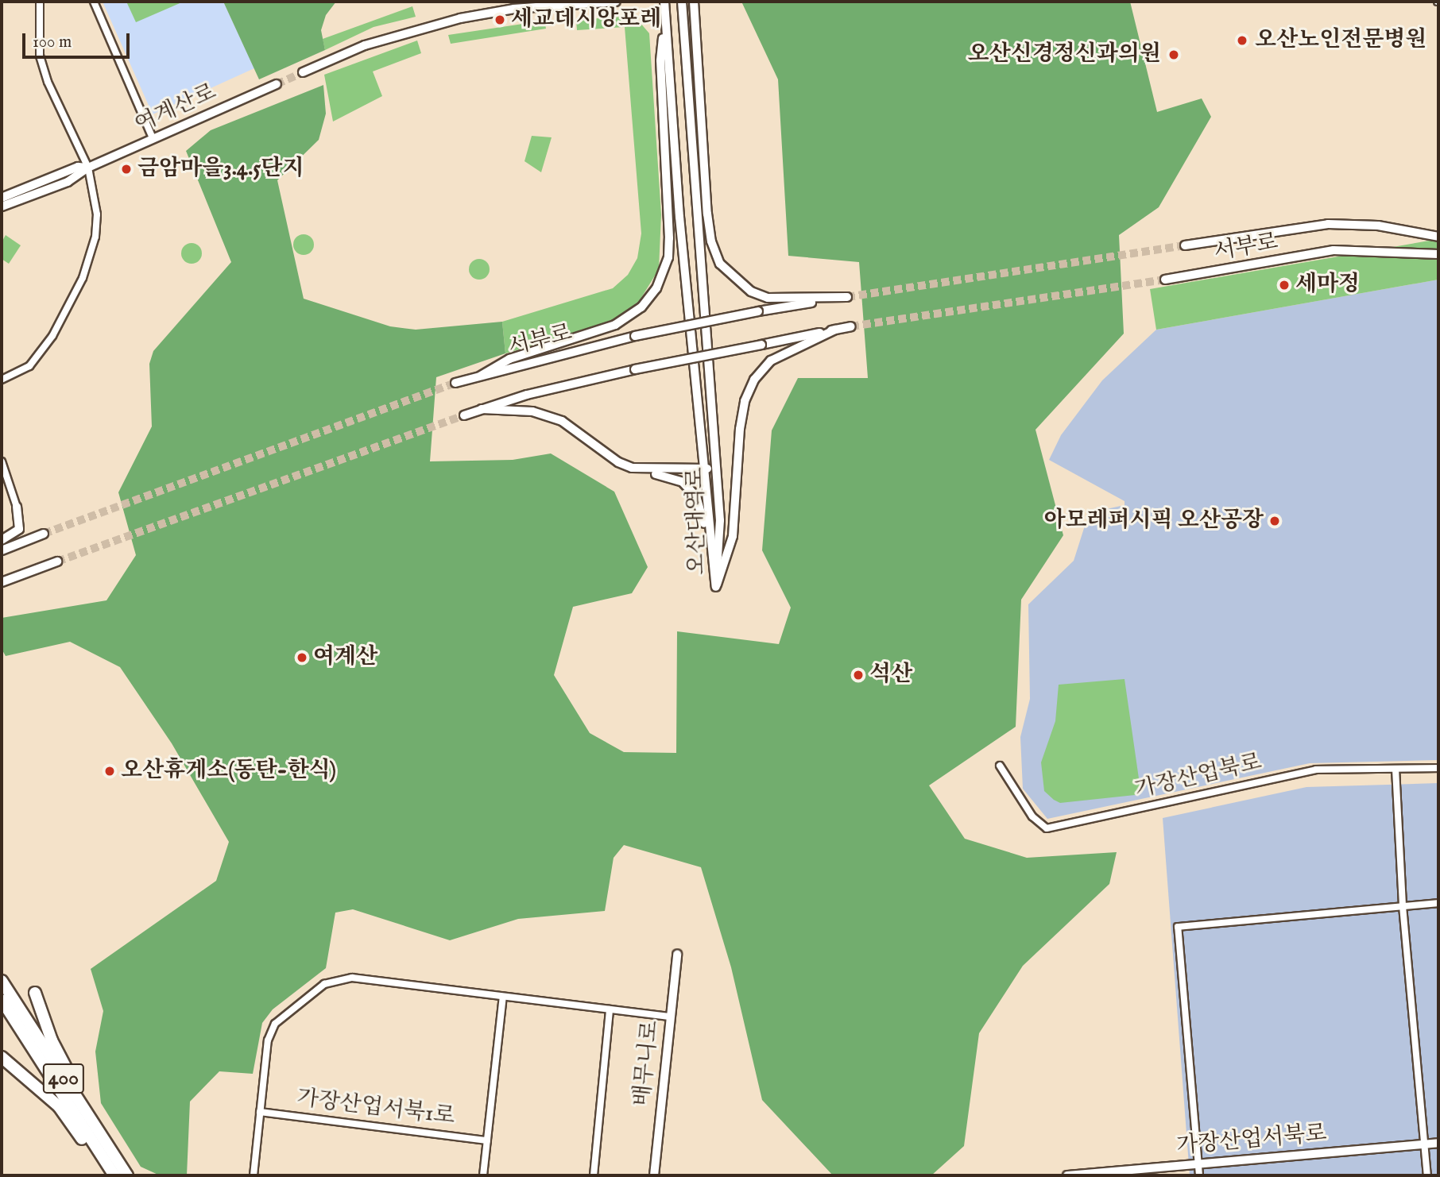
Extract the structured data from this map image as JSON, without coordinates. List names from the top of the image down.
{
  "streets": {
    "highway": ["400"],
    "main road": ["서부로", "오산대역로"],
    "street": [
      "여계산로",
      "가장산업북로",
      "배무니로",
      "가장산업서북1로",
      "가장산업서북로"
    ]
  },
  "places": [
    "세교데시앙포레",
    "오산노인전문병원",
    "오산신경정신과의원",
    "금암마을3.4.5단지",
    "세마정",
    "아모레퍼시픽 오산공장",
    "여계산",
    "석산",
    "오산휴게소(동탄-한식)"
  ],
  "scale_bar": "100 m"
}
